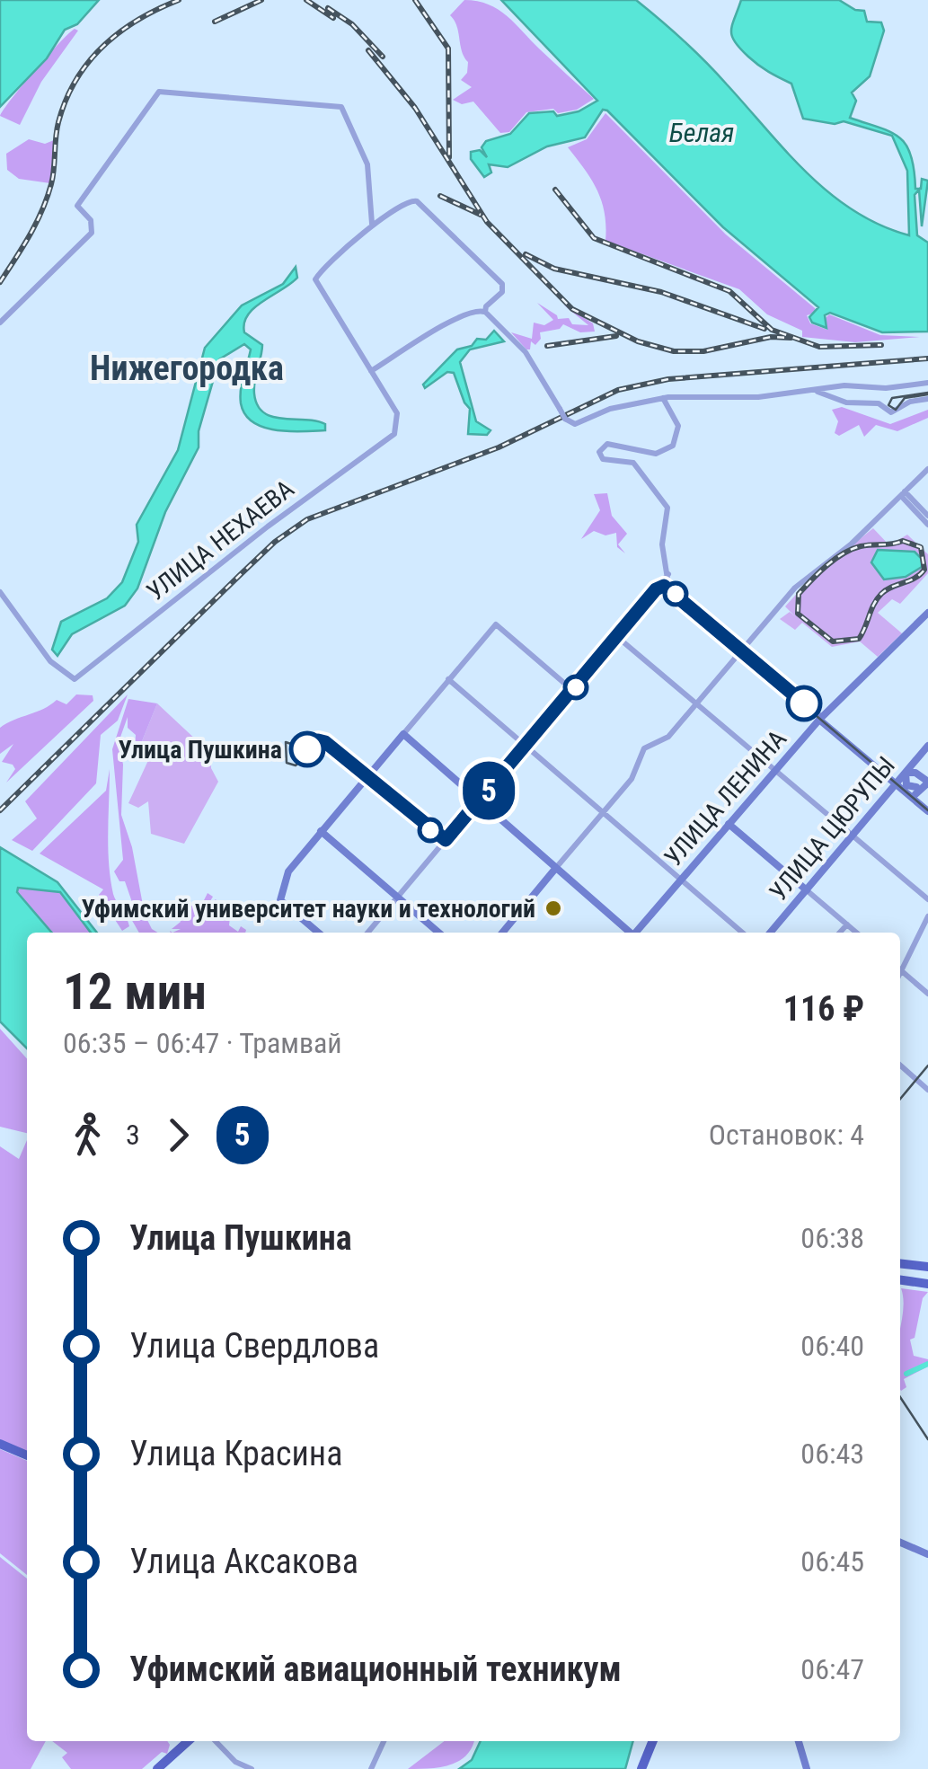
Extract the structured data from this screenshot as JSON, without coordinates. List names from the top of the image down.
{
  "streets": {
    "main road": ["УЛИЦА ЛЕНИНА", "УЛИЦА ЦЮРУПЫ"],
    "street": ["УЛИЦА НЕХАЕВА"]
  },
  "districts": ["Нижегородка"],
  "water": ["Белая"],
  "places": ["Улица Пушкина", "Уфимский университет науки и технологий"],
  "lines": ["tram line 5"],
  "page": {
    "on_map": "5",
    "heading": ["12 мин", "06:35 – 06:47 · Трамвай", "116 ₽"],
    "legs": ["3", "5", "Остановок: 4"],
    "list": [
      {
        "name": "Улица Пушкина",
        "value": "06:38"
      },
      {
        "name": "Улица Свердлова",
        "value": "06:40"
      },
      {
        "name": "Улица Красина",
        "value": "06:43"
      },
      {
        "name": "Улица Аксакова",
        "value": "06:45"
      },
      {
        "name": "Уфимский авиационный техникум",
        "value": "06:47"
      }
    ]
  }
}
